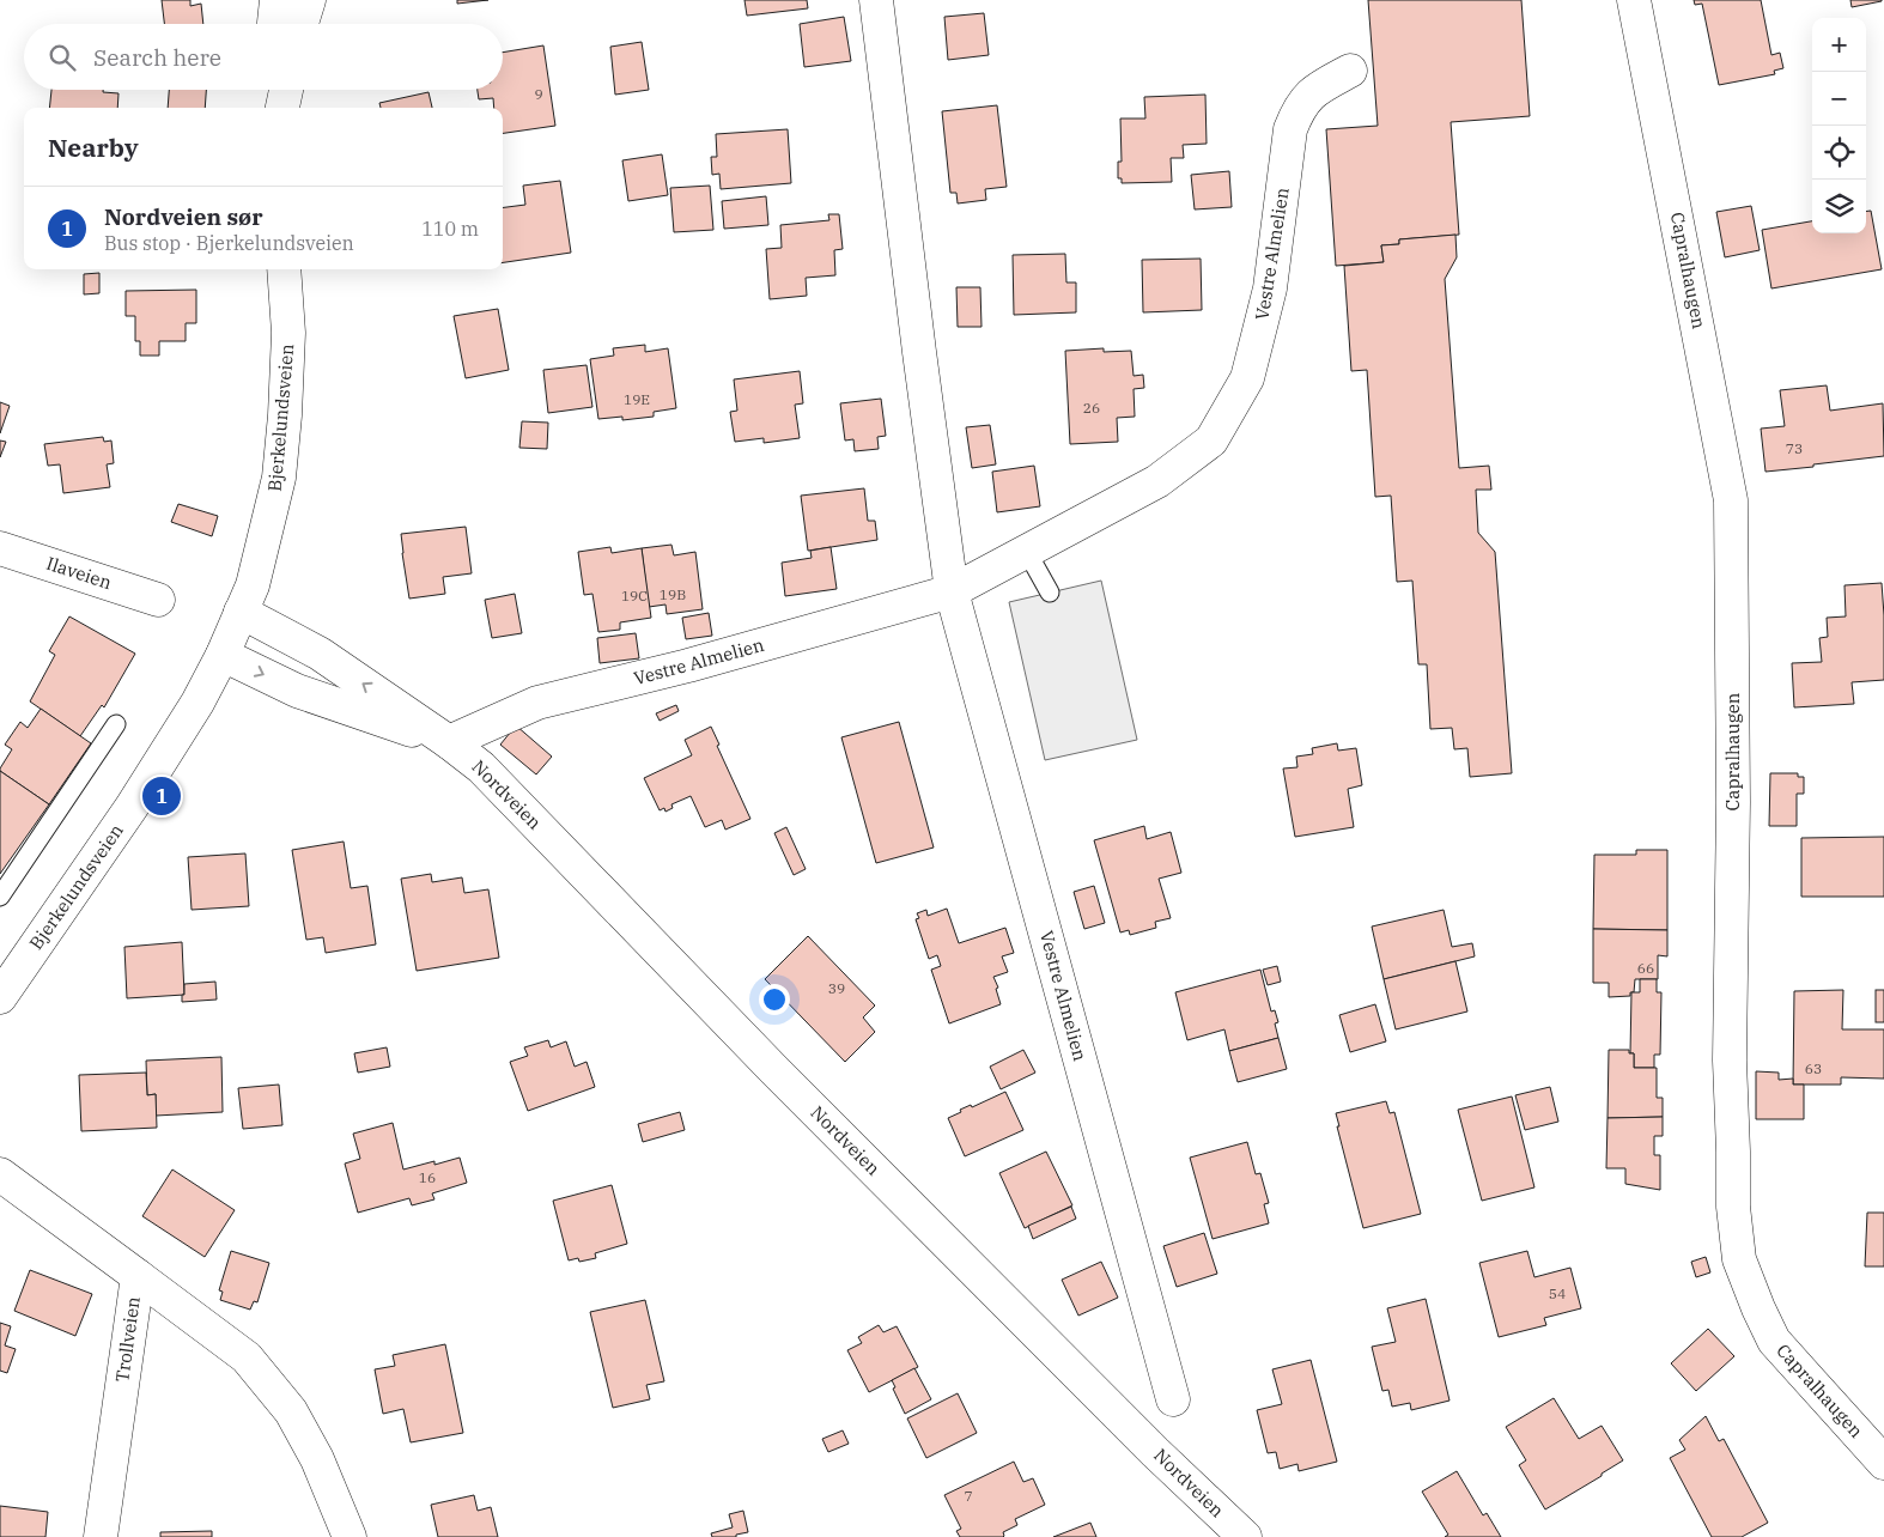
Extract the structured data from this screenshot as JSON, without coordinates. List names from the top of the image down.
{
  "streets": {
    "street": [
      "Vestre Almelien",
      "Capralhaugen",
      "Bjerkelundsveien",
      "Ilaveien",
      "Nordveien",
      "Trollveien"
    ]
  },
  "crossings": [
    ["Vestre Almelien", "Nordveien"],
    ["Bjerkelundsveien", "Nordveien"]
  ],
  "house_numbers": [
    "9",
    "19E",
    "26",
    "73",
    "19B",
    "19C",
    "66",
    "39",
    "63",
    "16",
    "54",
    "7"
  ],
  "page": {
    "map_buttons": ["+", "−"],
    "search": "Search here",
    "heading": "Nearby",
    "list": [
      {
        "mark": "1",
        "name": "Nordveien sør",
        "note": "Bus stop · Bjerkelundsveien",
        "value": "110 m"
      }
    ],
    "pins": "1"
  }
}
